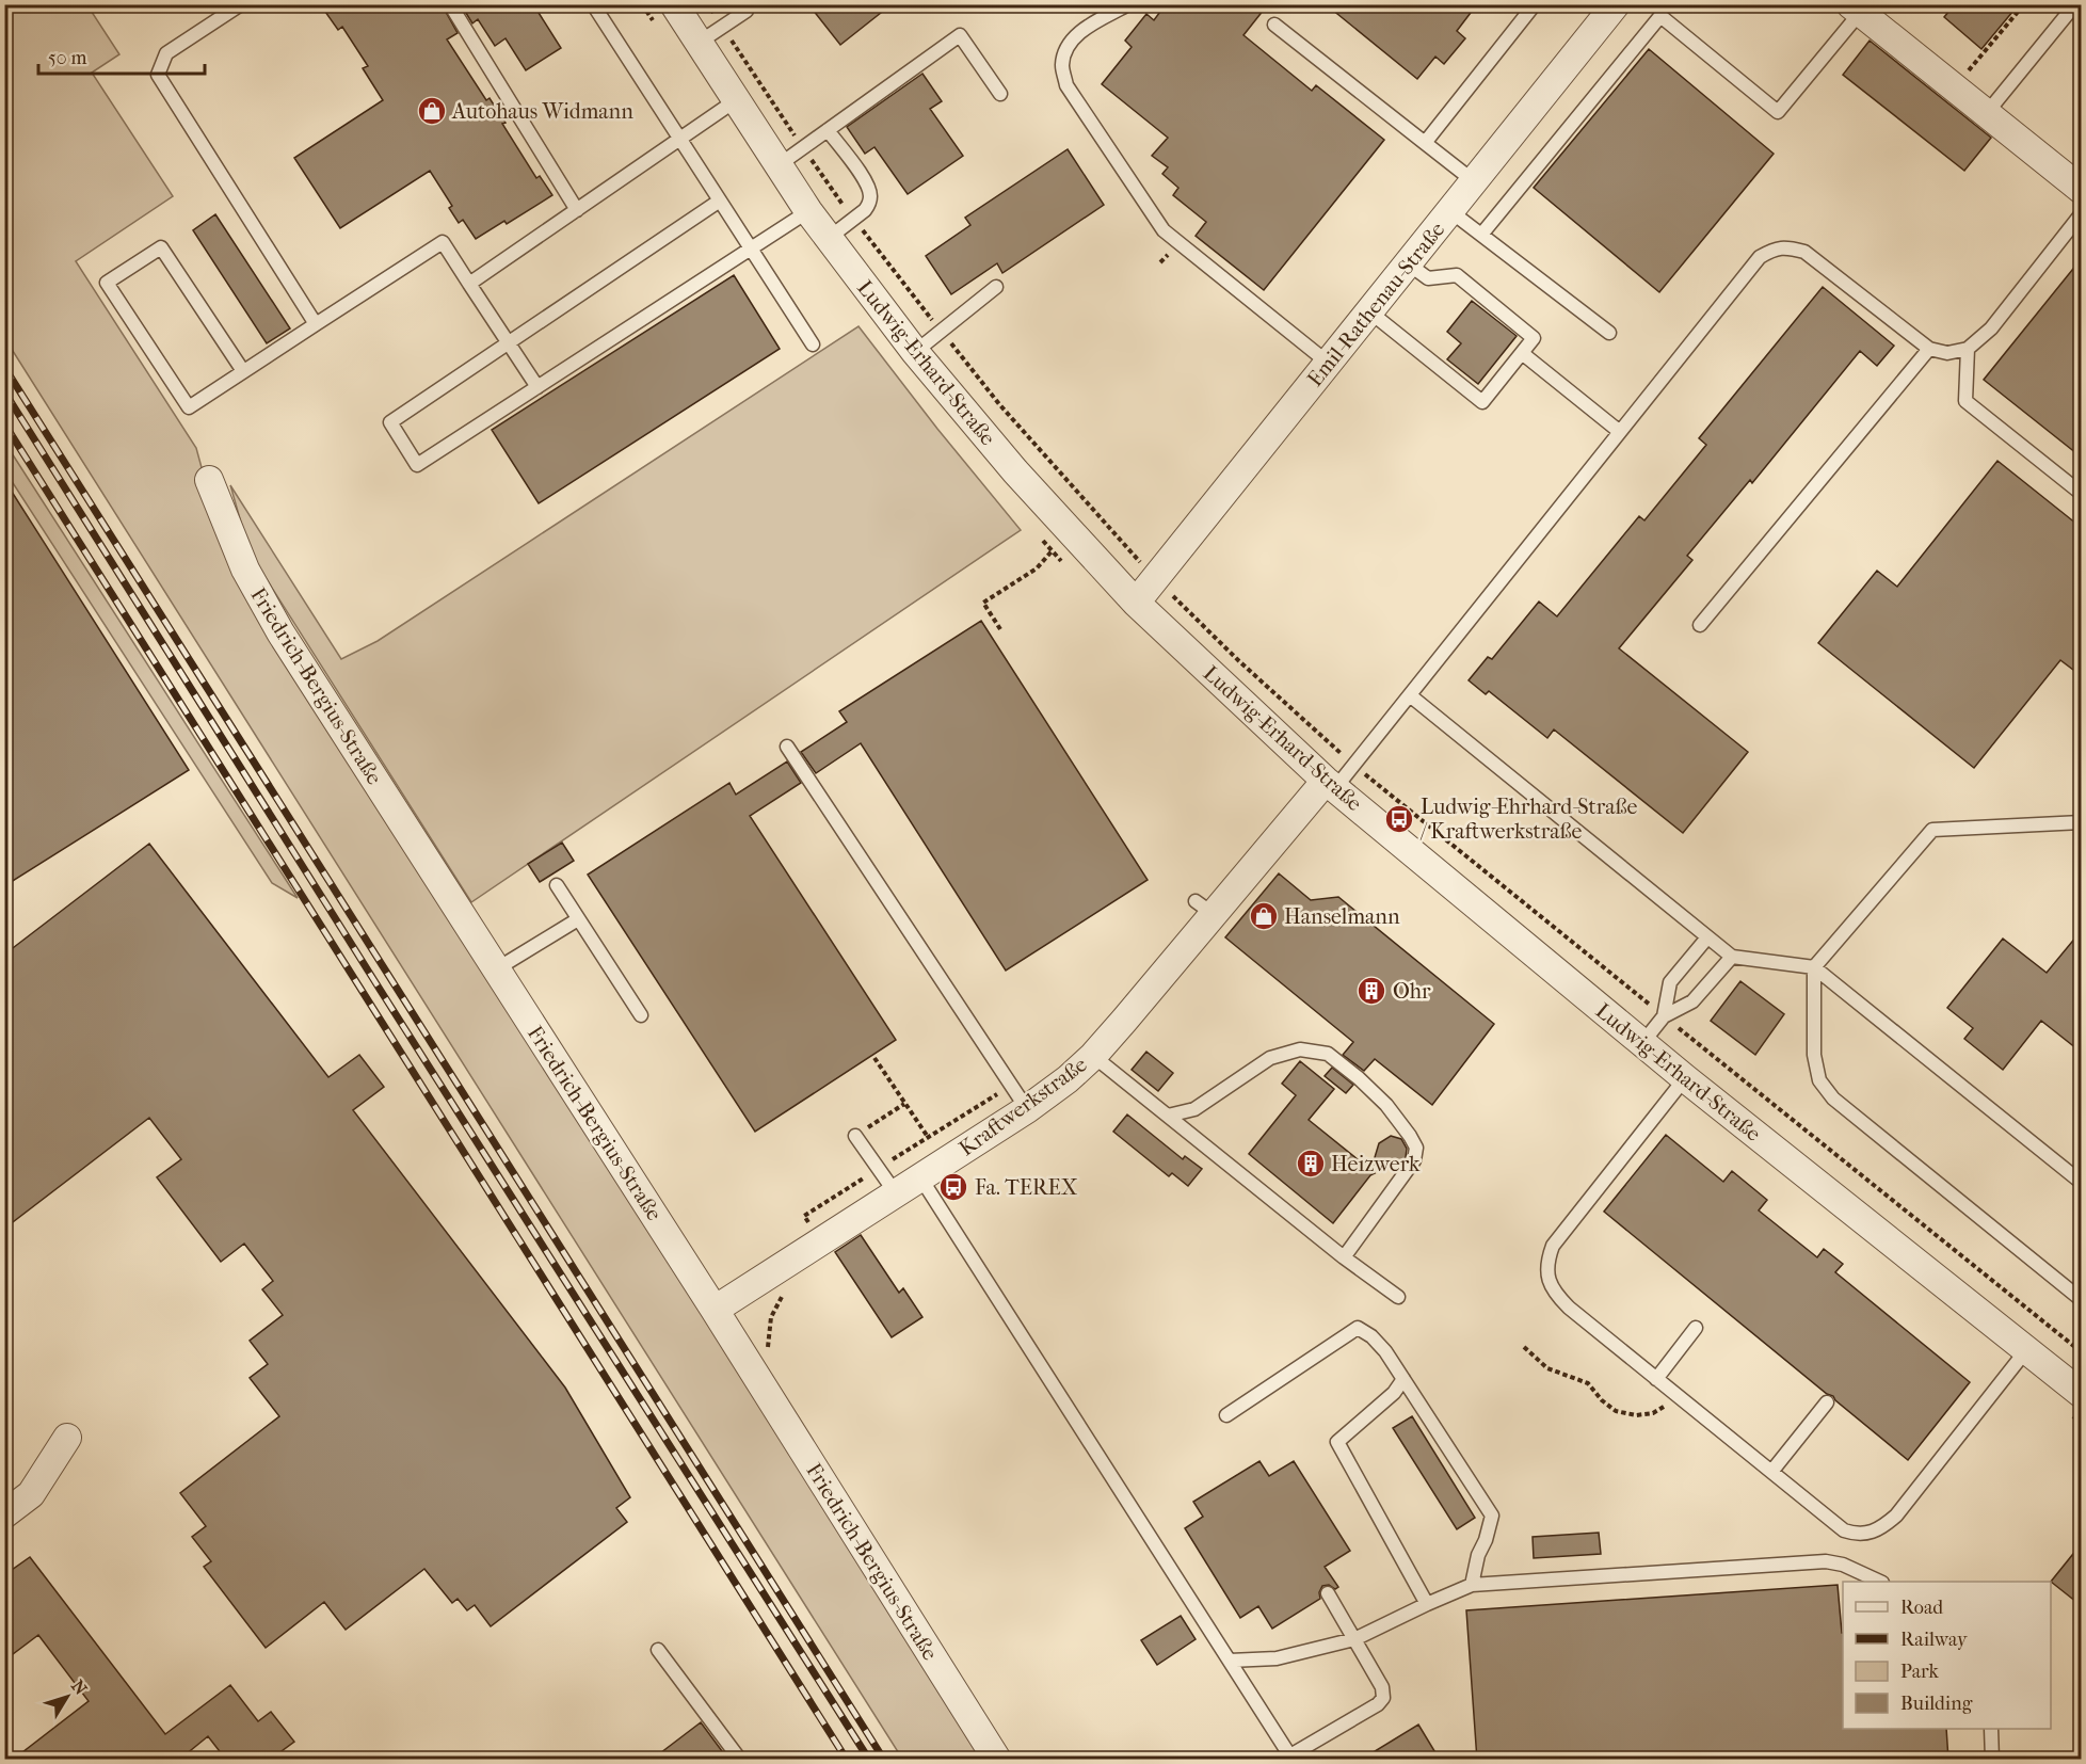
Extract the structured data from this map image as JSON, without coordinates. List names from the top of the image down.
{
  "streets": {
    "street": [
      "Emil-Rathenau-Straße",
      "Ludwig-Erhard-Straße",
      "Friedrich-Bergius-Straße",
      "Kraftwerkstraße"
    ]
  },
  "crossings": [
    ["Emil-Rathenau-Straße", "Ludwig-Erhard-Straße"],
    ["Ludwig-Erhard-Straße", "Kraftwerkstraße"],
    ["Friedrich-Bergius-Straße", "Kraftwerkstraße"]
  ],
  "places": {
    "shop": ["Autohaus Widmann", "Hanselmann"],
    "bus stop": ["Ludwig-Ehrhard-Straße / Kraftwerkstraße", "Fa. TEREX"],
    "building": ["Ohr", "Heizwerk"]
  },
  "legend": [
    "Road",
    "Railway",
    "Park",
    "Building"
  ],
  "scale_bar": "50 m",
  "north": "top right"
}
